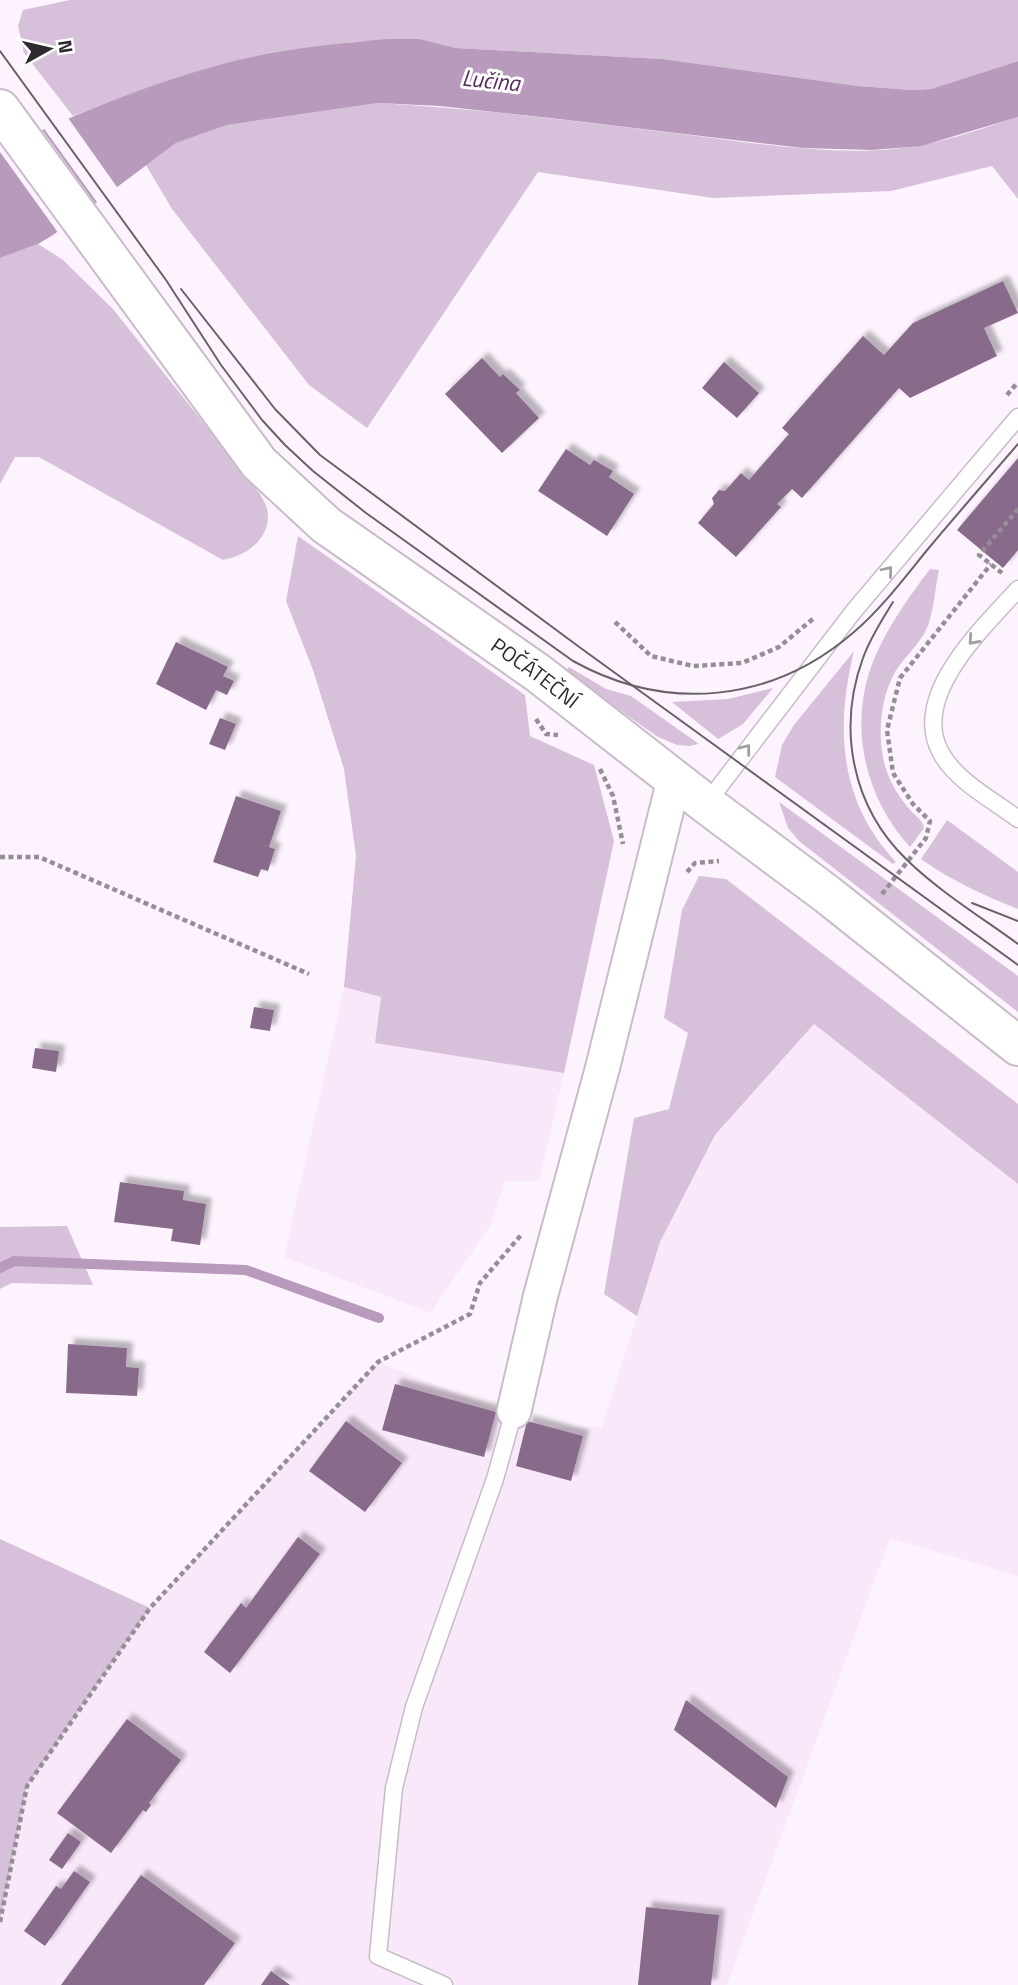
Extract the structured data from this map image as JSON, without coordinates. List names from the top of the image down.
{
  "streets": {
    "street": ["POČÁTEČNÍ"]
  },
  "water": ["Lučina"],
  "north": "right"
}
